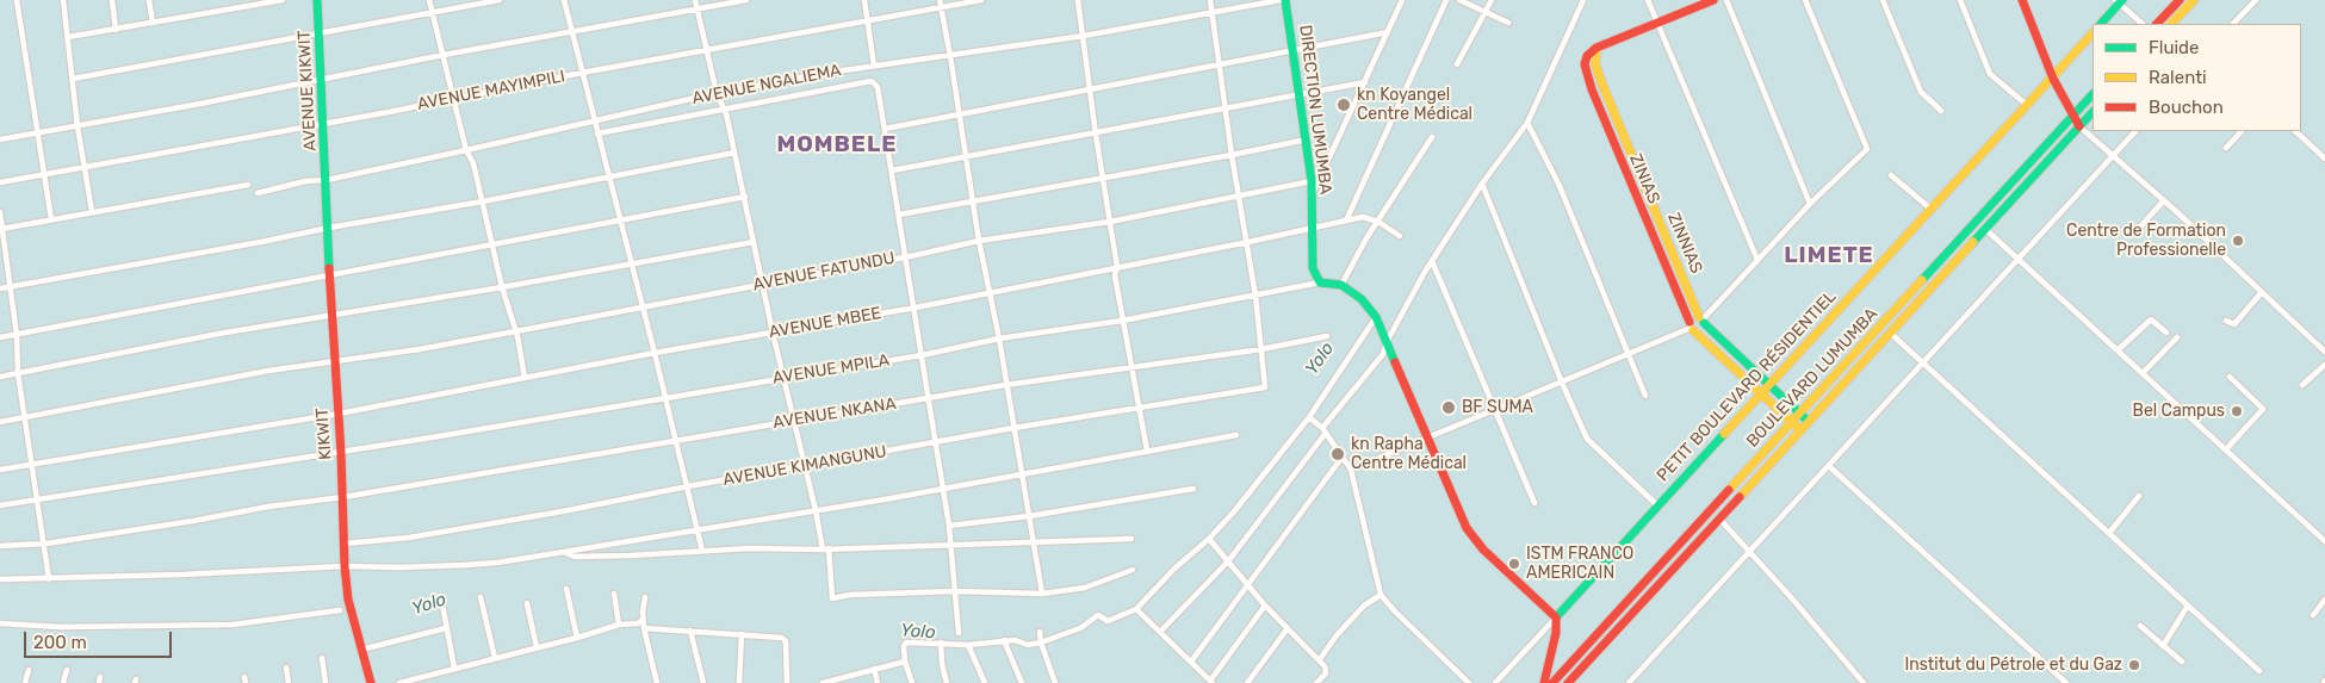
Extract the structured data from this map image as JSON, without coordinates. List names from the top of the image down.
{
  "streets": {
    "main road": [
      "AVENUE KIKWIT",
      "DIRECTION LUMUMBA",
      "ZINIAS",
      "ZINNIAS",
      "BOULEVARD LUMUMBA",
      "PETIT BOULEVARD RÉSIDENTIEL",
      "KIKWIT"
    ],
    "street": [
      "AVENUE NGALIEMA",
      "AVENUE MAYIMPILI",
      "AVENUE FATUNDU",
      "AVENUE MBEE",
      "AVENUE MPILA",
      "AVENUE NKANA",
      "AVENUE KIMANGUNU"
    ]
  },
  "crossings": [
    ["AVENUE NGALIEMA", "AVENUE KIKWIT"],
    ["AVENUE NGALIEMA", "KIKWIT"],
    ["AVENUE KIKWIT", "AVENUE MAYIMPILI"],
    ["AVENUE KIKWIT", "KIKWIT"],
    ["DIRECTION LUMUMBA", "AVENUE FATUNDU"],
    ["DIRECTION LUMUMBA", "AVENUE MBEE"],
    ["DIRECTION LUMUMBA", "AVENUE MPILA"],
    ["ZINIAS", "ZINNIAS"],
    ["AVENUE FATUNDU", "KIKWIT"],
    ["AVENUE MBEE", "KIKWIT"],
    ["AVENUE MPILA", "KIKWIT"],
    ["AVENUE NKANA", "KIKWIT"],
    ["AVENUE NKANA", "AVENUE KIMANGUNU"],
    ["KIKWIT", "AVENUE KIMANGUNU"]
  ],
  "districts": ["MOMBELE", "LIMETE"],
  "water": ["Yolo"],
  "places": [
    "kn Koyangel Centre Médical",
    "Centre de Formation Professionelle",
    "BF SUMA",
    "Bel Campus",
    "kn Rapha Centre Médical",
    "ISTM FRANCO AMERICAIN",
    "Institut du Pétrole et du Gaz"
  ],
  "legend": ["Fluide", "Ralenti", "Bouchon"],
  "scale_bar": "200 m"
}
